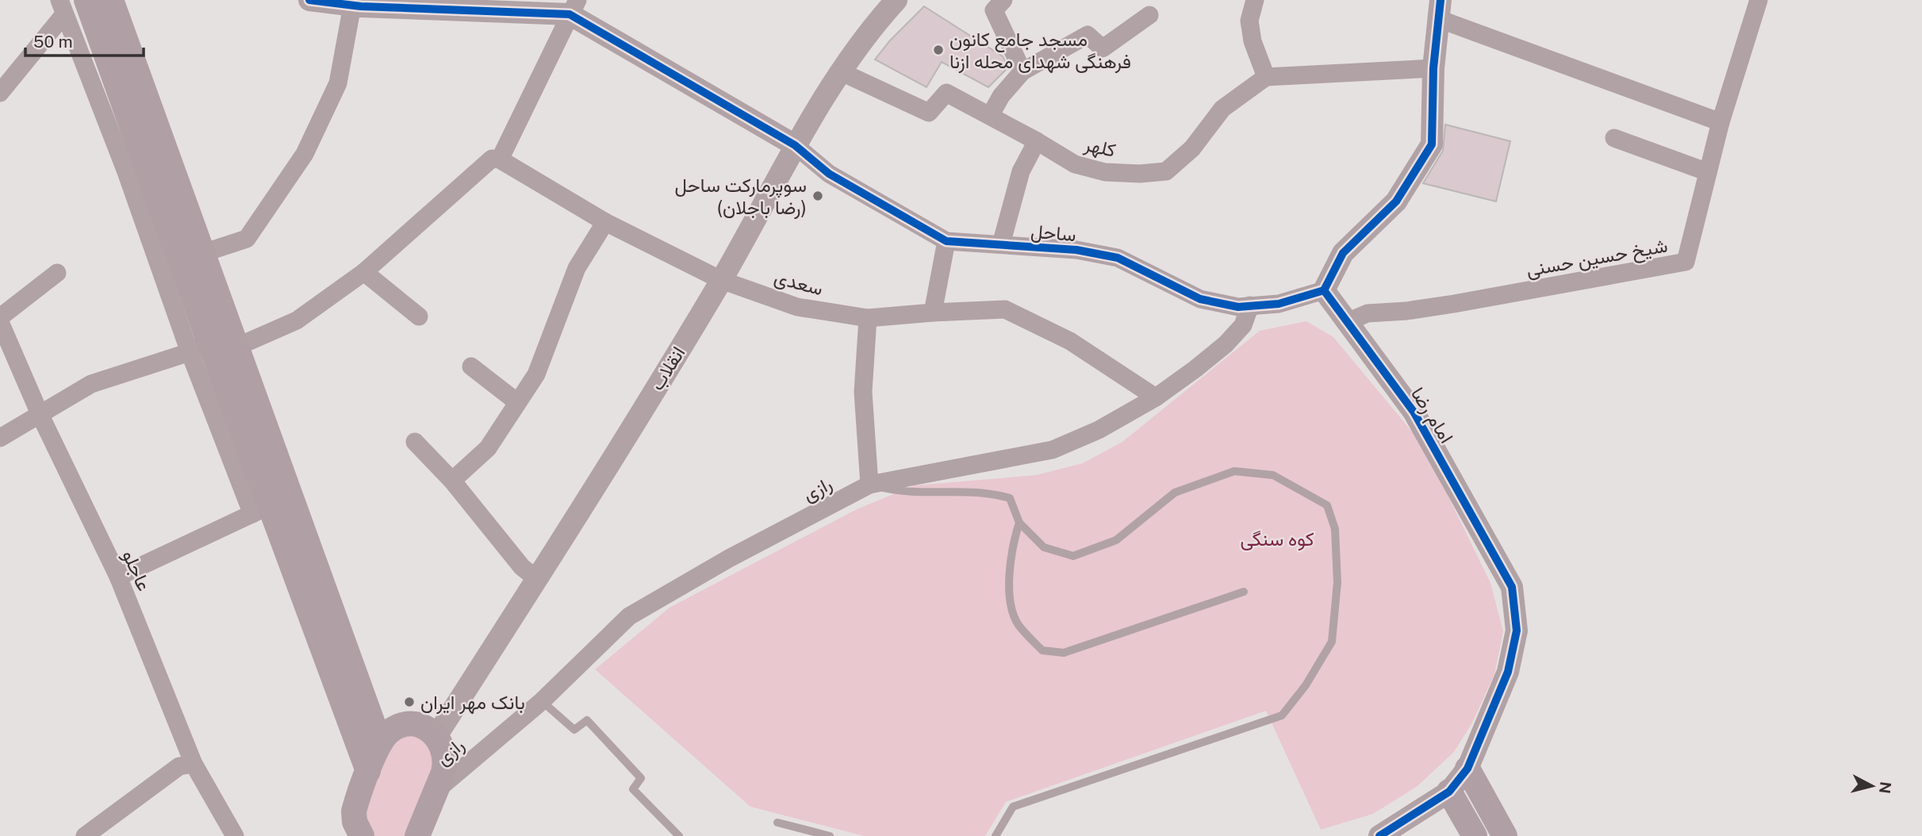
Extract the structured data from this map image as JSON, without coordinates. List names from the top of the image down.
{
  "streets": {
    "street": [
      "کلهر",
      "ساحل",
      "شیخ حسین حسنی",
      "سعدی",
      "انقلاب",
      "امام رضا",
      "رازی",
      "عاجلو"
    ]
  },
  "crossings": [
    ["کلهر", "انقلاب"],
    ["ساحل", "انقلاب"],
    ["ساحل", "امام رضا"],
    ["ساحل", "رازی"],
    ["شیخ حسین حسنی", "امام رضا"],
    ["سعدی", "انقلاب"],
    ["سعدی", "رازی"]
  ],
  "parks": ["کوه سنگی"],
  "places": ["مسجد جامع کانون فرهنگی شهدای محله ازنا", "سوپرمارکت ساحل (رضا باجلان)", "بانک مهر ایران"],
  "scale_bar": "50 m",
  "north": "right"
}
